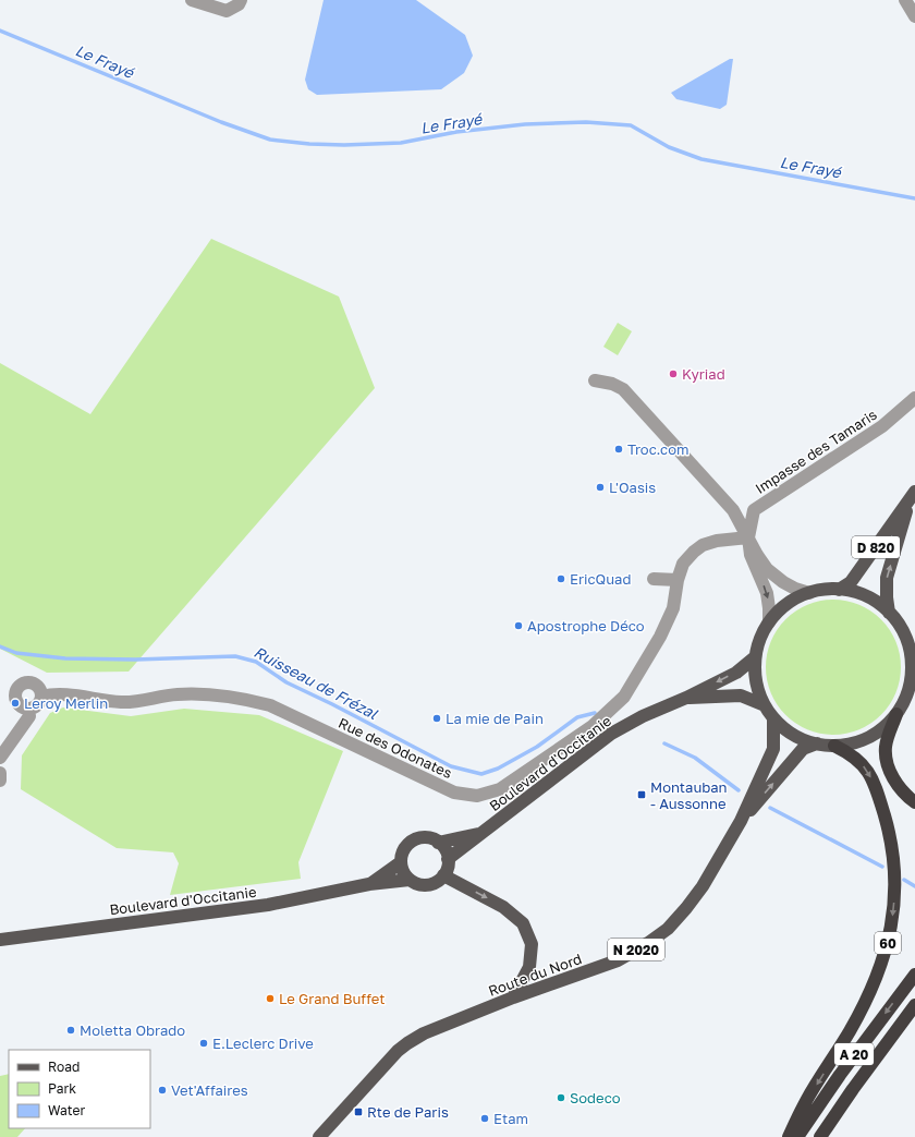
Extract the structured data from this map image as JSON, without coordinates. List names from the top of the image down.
{
  "streets": {
    "highway": ["60", "A 20"],
    "main road": [
      "D 820",
      "Boulevard d'Occitanie",
      "N 2020",
      "Route du Nord"
    ],
    "street": ["Impasse des Tamaris", "Rue des Odonates"]
  },
  "crossings": [
    ["Impasse des Tamaris", "Rue des Odonates"]
  ],
  "water": ["Le Frayé", "Ruisseau de Frézal"],
  "places": {
    "other": [
      "Kyriad",
      "Troc.com",
      "L'Oasis",
      "EricQuad",
      "Apostrophe Déco",
      "Leroy Merlin",
      "La mie de Pain",
      "Le Grand Buffet",
      "Moletta Obrado",
      "E.Leclerc Drive",
      "Vet'Affaires",
      "Sodeco",
      "Etam"
    ],
    "transit": ["Montauban - Aussonne", "Rte de Paris"]
  },
  "legend": ["Road", "Park", "Water"]
}
